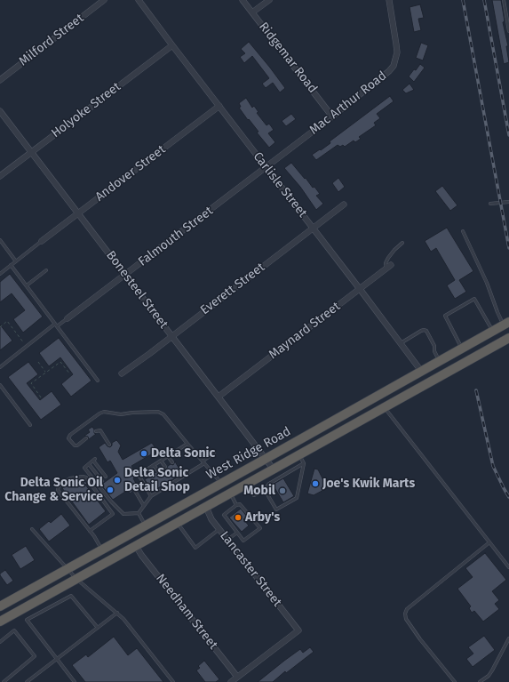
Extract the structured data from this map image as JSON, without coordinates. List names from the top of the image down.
{
  "streets": {
    "highway": ["West Ridge Road"],
    "street": [
      "Milford Street",
      "Ridgemar Road",
      "Mac Arthur Road",
      "Holyoke Street",
      "Andover Street",
      "Carlisle Street",
      "Falmouth Street",
      "Everett Street",
      "Bonesteel Street",
      "Maynard Street",
      "Lancaster Street",
      "Needham Street"
    ]
  },
  "crossings": [
    ["Ridgemar Road", "Mac Arthur Road"],
    ["Mac Arthur Road", "Carlisle Street"],
    ["Mac Arthur Road", "Falmouth Street"],
    ["Holyoke Street", "Carlisle Street"],
    ["Holyoke Street", "Bonesteel Street"],
    ["Andover Street", "Carlisle Street"],
    ["Andover Street", "Bonesteel Street"],
    ["Carlisle Street", "Falmouth Street"],
    ["Carlisle Street", "Everett Street"],
    ["Carlisle Street", "Maynard Street"],
    ["Carlisle Street", "West Ridge Road"],
    ["Falmouth Street", "Bonesteel Street"],
    ["Everett Street", "Bonesteel Street"],
    ["Bonesteel Street", "Maynard Street"],
    ["Bonesteel Street", "West Ridge Road"],
    ["West Ridge Road", "Lancaster Street"],
    ["West Ridge Road", "Needham Street"],
    ["Lancaster Street", "Needham Street"]
  ],
  "places": [
    "Delta Sonic",
    "Delta Sonic Detail Shop",
    "Joe's Kwik Marts",
    "Delta Sonic Oil Change & Service",
    "Mobil",
    "Arby's"
  ]
}
